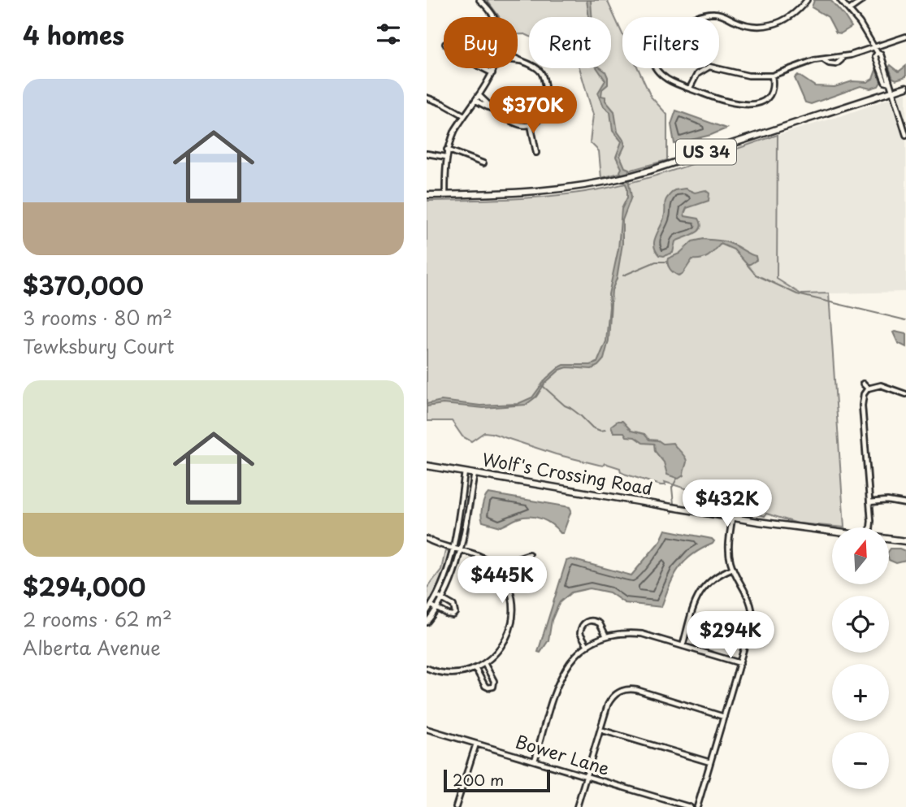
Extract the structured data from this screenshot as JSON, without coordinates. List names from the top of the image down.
{
  "streets": {
    "main road": ["US 34", "Wolf's Crossing Road"],
    "street": ["Bower Lane"]
  },
  "scale_bar": "200 m",
  "north": "top",
  "page": {
    "heading": "4 homes",
    "chip": ["Buy", "Rent", "Filters"],
    "list": [
      {
        "name": "$370,000",
        "note": "3 rooms · 80 m² · Tewksbury Court"
      },
      {
        "name": "$294,000",
        "note": "2 rooms · 62 m² · Alberta Avenue"
      }
    ],
    "price": [
      "$370K",
      "$432K",
      "$445K",
      "$294K"
    ],
    "map_buttons": ["+", "−"],
    "scale": "200 m"
  }
}
